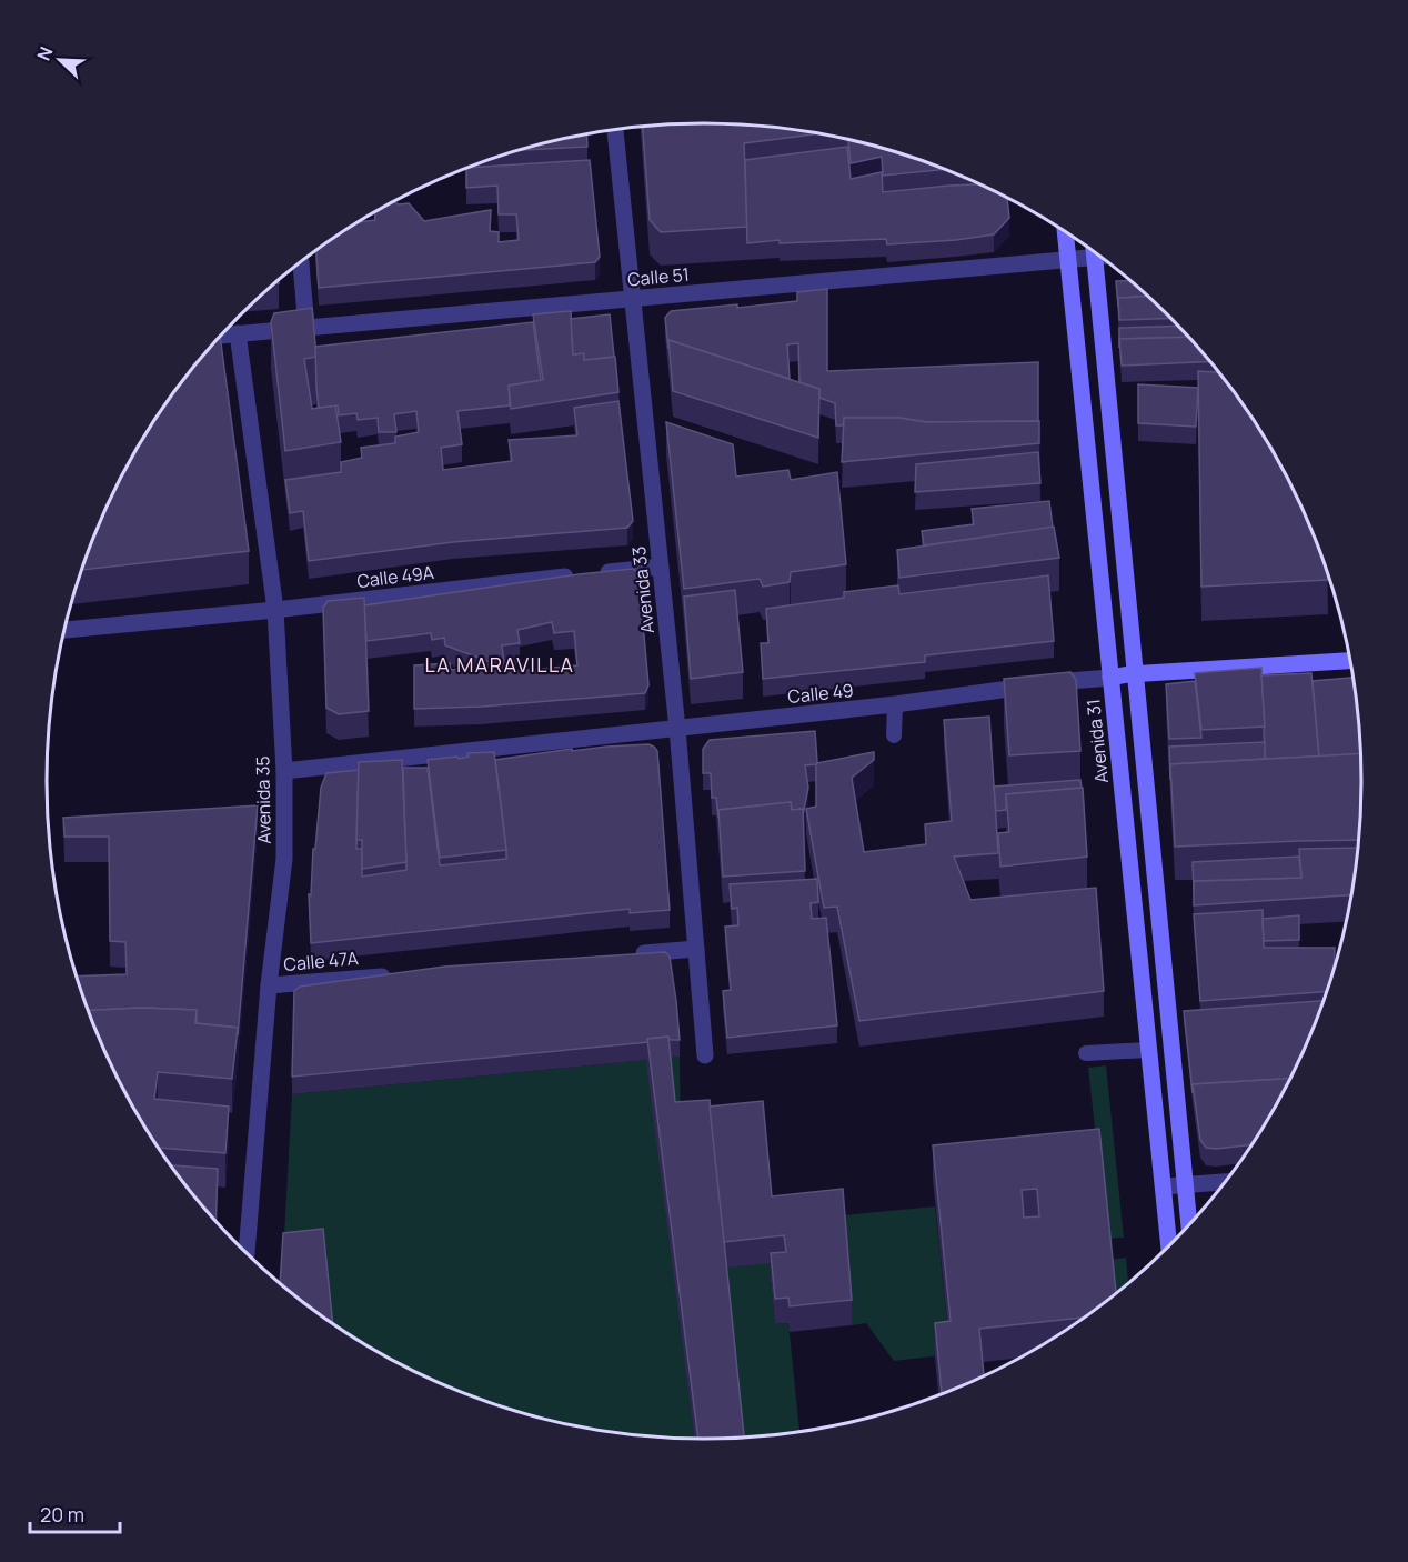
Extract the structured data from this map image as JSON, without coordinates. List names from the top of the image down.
{
  "streets": {
    "main road": ["Calle 49", "Avenida 31"],
    "street": [
      "Calle 51",
      "Calle 49A",
      "Avenida 33",
      "Avenida 35",
      "Calle 47A"
    ]
  },
  "crossings": [
    ["Calle 51", "Avenida 33"],
    ["Calle 51", "Avenida 31"],
    ["Calle 51", "Avenida 35"],
    ["Calle 49A", "Avenida 33"],
    ["Calle 49A", "Avenida 35"],
    ["Avenida 33", "Calle 49"],
    ["Calle 49", "Avenida 31"],
    ["Calle 49", "Avenida 35"],
    ["Avenida 35", "Calle 47A"]
  ],
  "districts": ["LA MARAVILLA"],
  "scale_bar": "20 m",
  "north": "top left"
}
